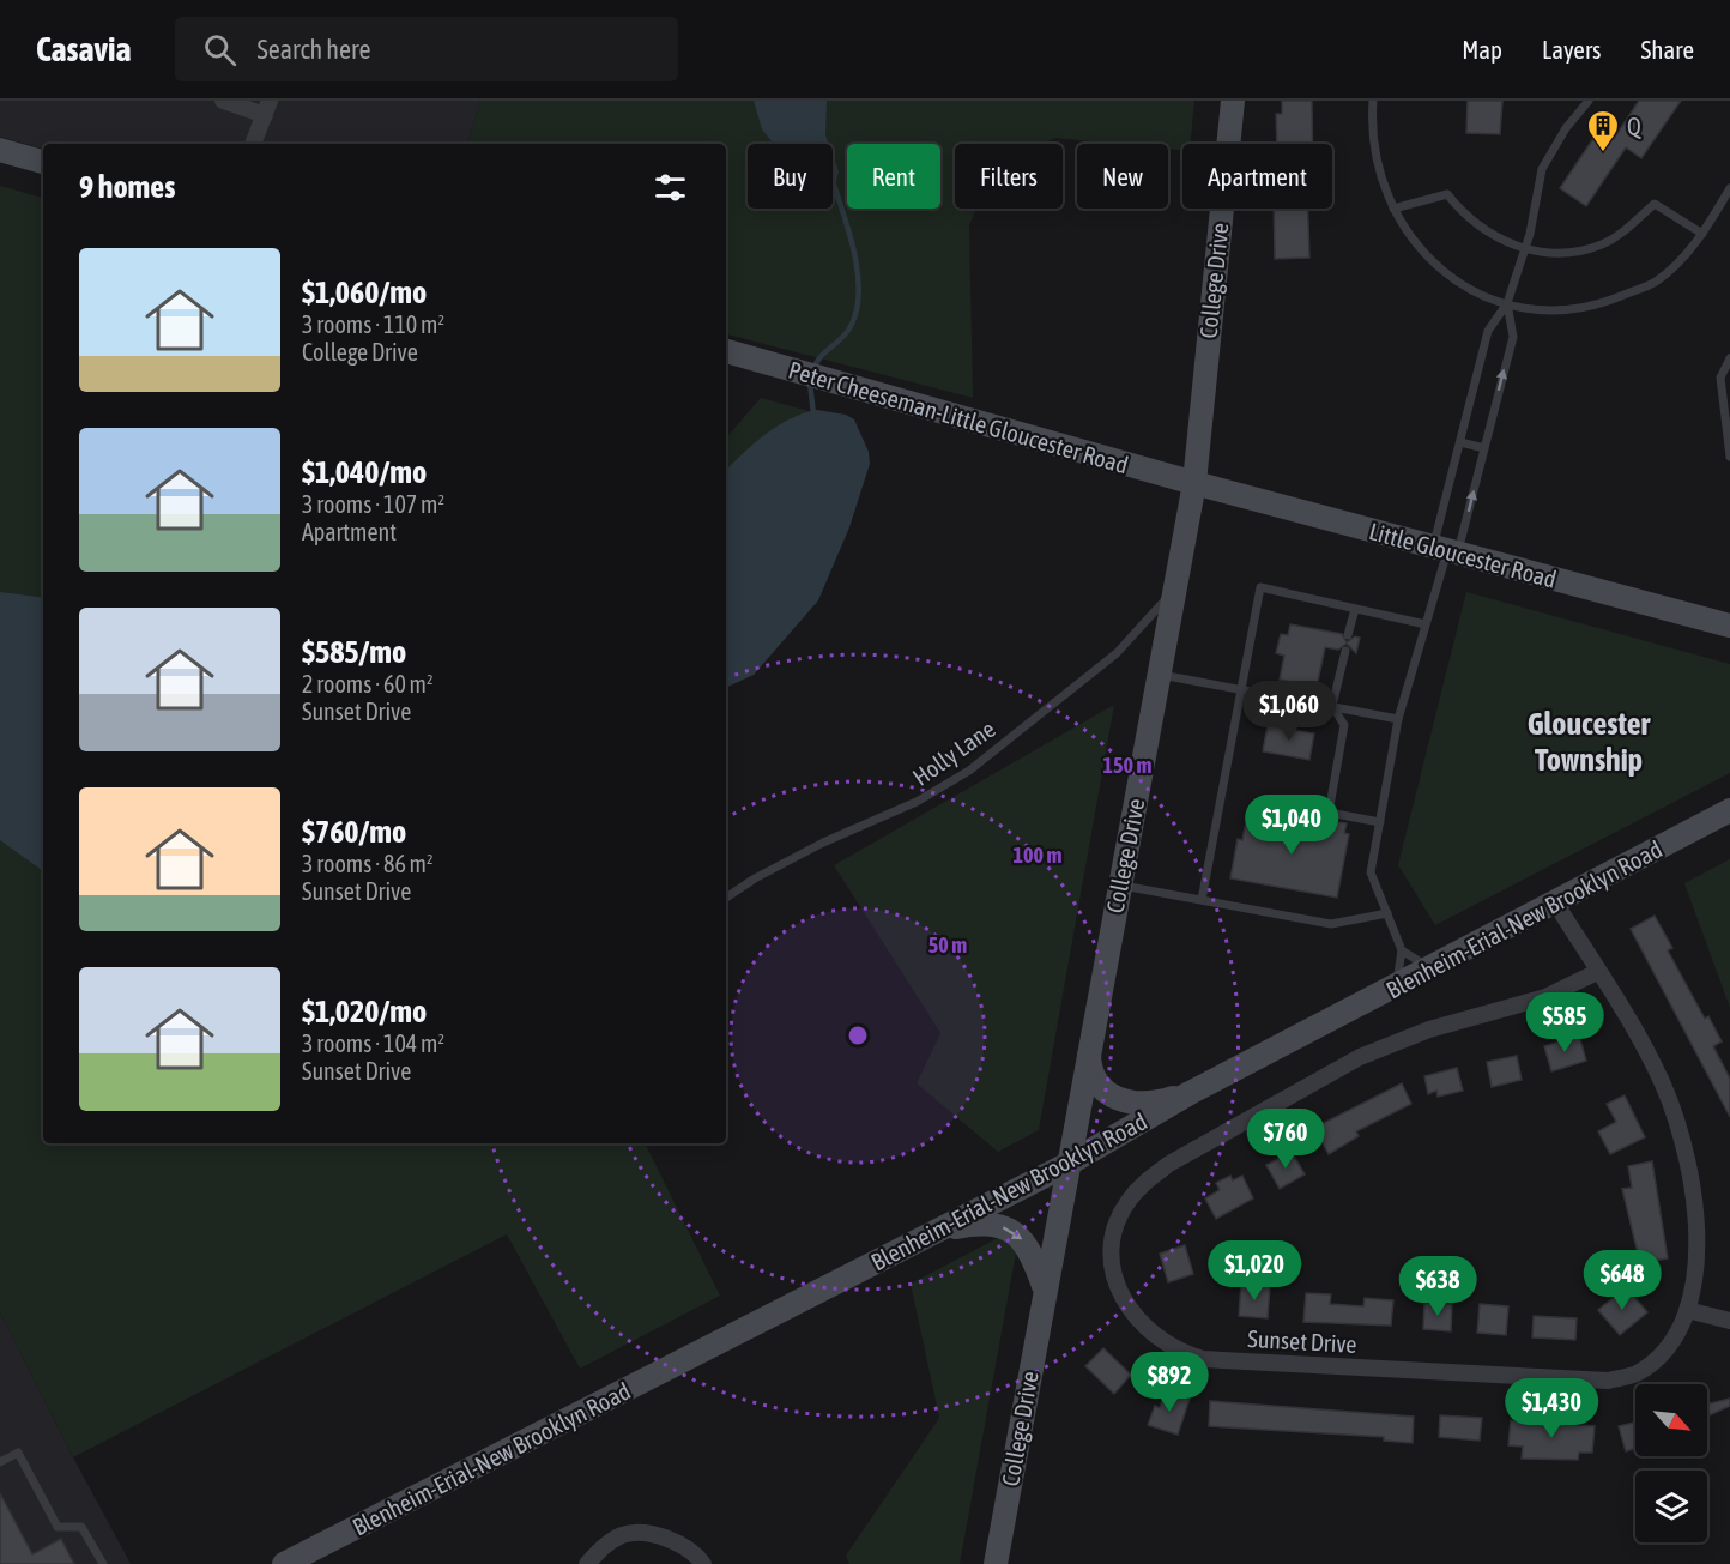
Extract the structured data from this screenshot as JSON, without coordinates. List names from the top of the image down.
{
  "streets": {
    "main road": [
      "College Drive",
      "Peter Cheeseman-Little Gloucester Road",
      "Little Gloucester Road",
      "Blenheim-Erial-New Brooklyn Road"
    ],
    "street": ["Sunset Drive"],
    "lane": ["Holly Lane"]
  },
  "crossings": [
    ["College Drive", "Peter Cheeseman-Little Gloucester Road"],
    ["College Drive", "Little Gloucester Road"],
    ["College Drive", "Holly Lane"],
    ["College Drive", "Blenheim-Erial-New Brooklyn Road"],
    ["Peter Cheeseman-Little Gloucester Road", "Little Gloucester Road"],
    ["Blenheim-Erial-New Brooklyn Road", "Sunset Drive"]
  ],
  "districts": ["Gloucester Township"],
  "places": {
    "building": ["Q"]
  },
  "north": "bottom right",
  "page": {
    "header": "Casavia",
    "search": "Search here",
    "nav": ["Map", "Layers", "Share"],
    "chip": [
      "Buy",
      "Rent",
      "Filters",
      "New",
      "Apartment"
    ],
    "heading": "9 homes",
    "list": [
      {
        "name": "$1,060/mo",
        "note": "3 rooms · 110 m² · College Drive"
      },
      {
        "name": "$1,040/mo",
        "note": "3 rooms · 107 m² · Apartment"
      },
      {
        "name": "$585/mo",
        "note": "2 rooms · 60 m² · Sunset Drive"
      },
      {
        "name": "$760/mo",
        "note": "3 rooms · 86 m² · Sunset Drive"
      },
      {
        "name": "$1,020/mo",
        "note": "3 rooms · 104 m² · Sunset Drive"
      }
    ],
    "price": [
      "$1,060",
      "$1,040",
      "$585",
      "$760",
      "$1,020",
      "$648",
      "$638",
      "$892",
      "$1,430"
    ]
  },
  "rings": ["150 m", "100 m", "50 m"]
}
